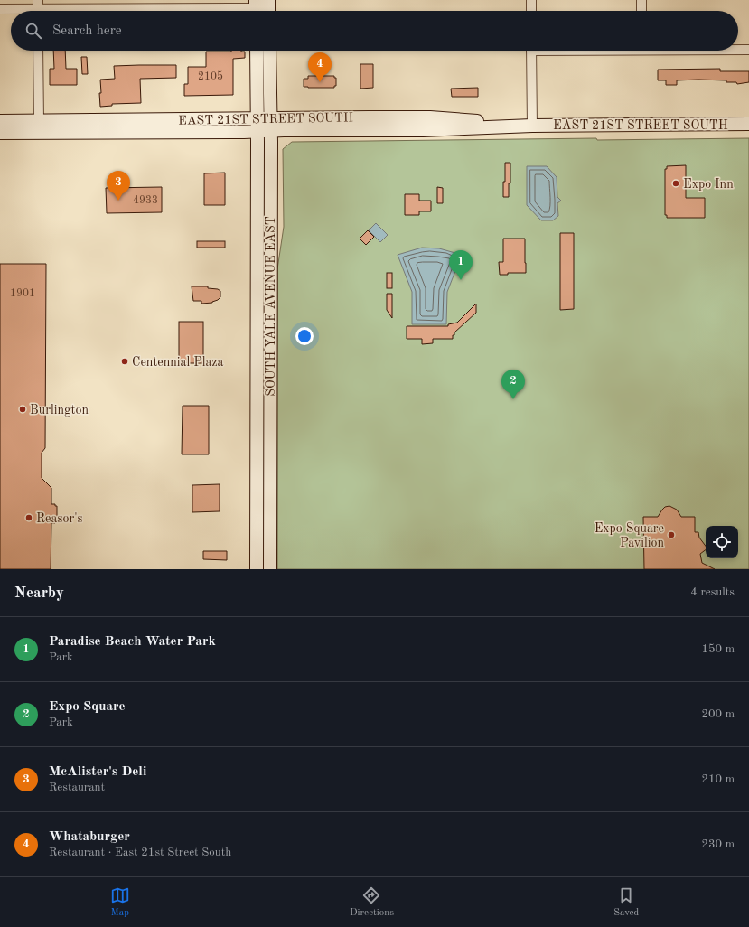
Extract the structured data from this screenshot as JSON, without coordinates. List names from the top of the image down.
{
  "streets": {
    "main road": ["EAST 21ST STREET SOUTH", "SOUTH YALE AVENUE EAST"]
  },
  "crossings": [
    ["EAST 21ST STREET SOUTH", "SOUTH YALE AVENUE EAST"]
  ],
  "places": [
    "Expo Inn",
    "Centennial Plaza",
    "Burlington",
    "Reasor's",
    "Expo Square Pavilion"
  ],
  "house_numbers": ["2105", "4933", "1901"],
  "page": {
    "search": "Search here",
    "pins": [
      "4",
      "3",
      "1",
      "2"
    ],
    "heading": ["Nearby", "4 results"],
    "list": [
      {
        "mark": "1",
        "name": "Paradise Beach Water Park",
        "note": "Park",
        "value": "150 m"
      },
      {
        "mark": "2",
        "name": "Expo Square",
        "note": "Park",
        "value": "200 m"
      },
      {
        "mark": "3",
        "name": "McAlister's Deli",
        "note": "Restaurant",
        "value": "210 m"
      },
      {
        "mark": "4",
        "name": "Whataburger",
        "note": "Restaurant · East 21st Street South",
        "value": "230 m"
      }
    ],
    "nav": ["Map", "Directions", "Saved"]
  }
}
